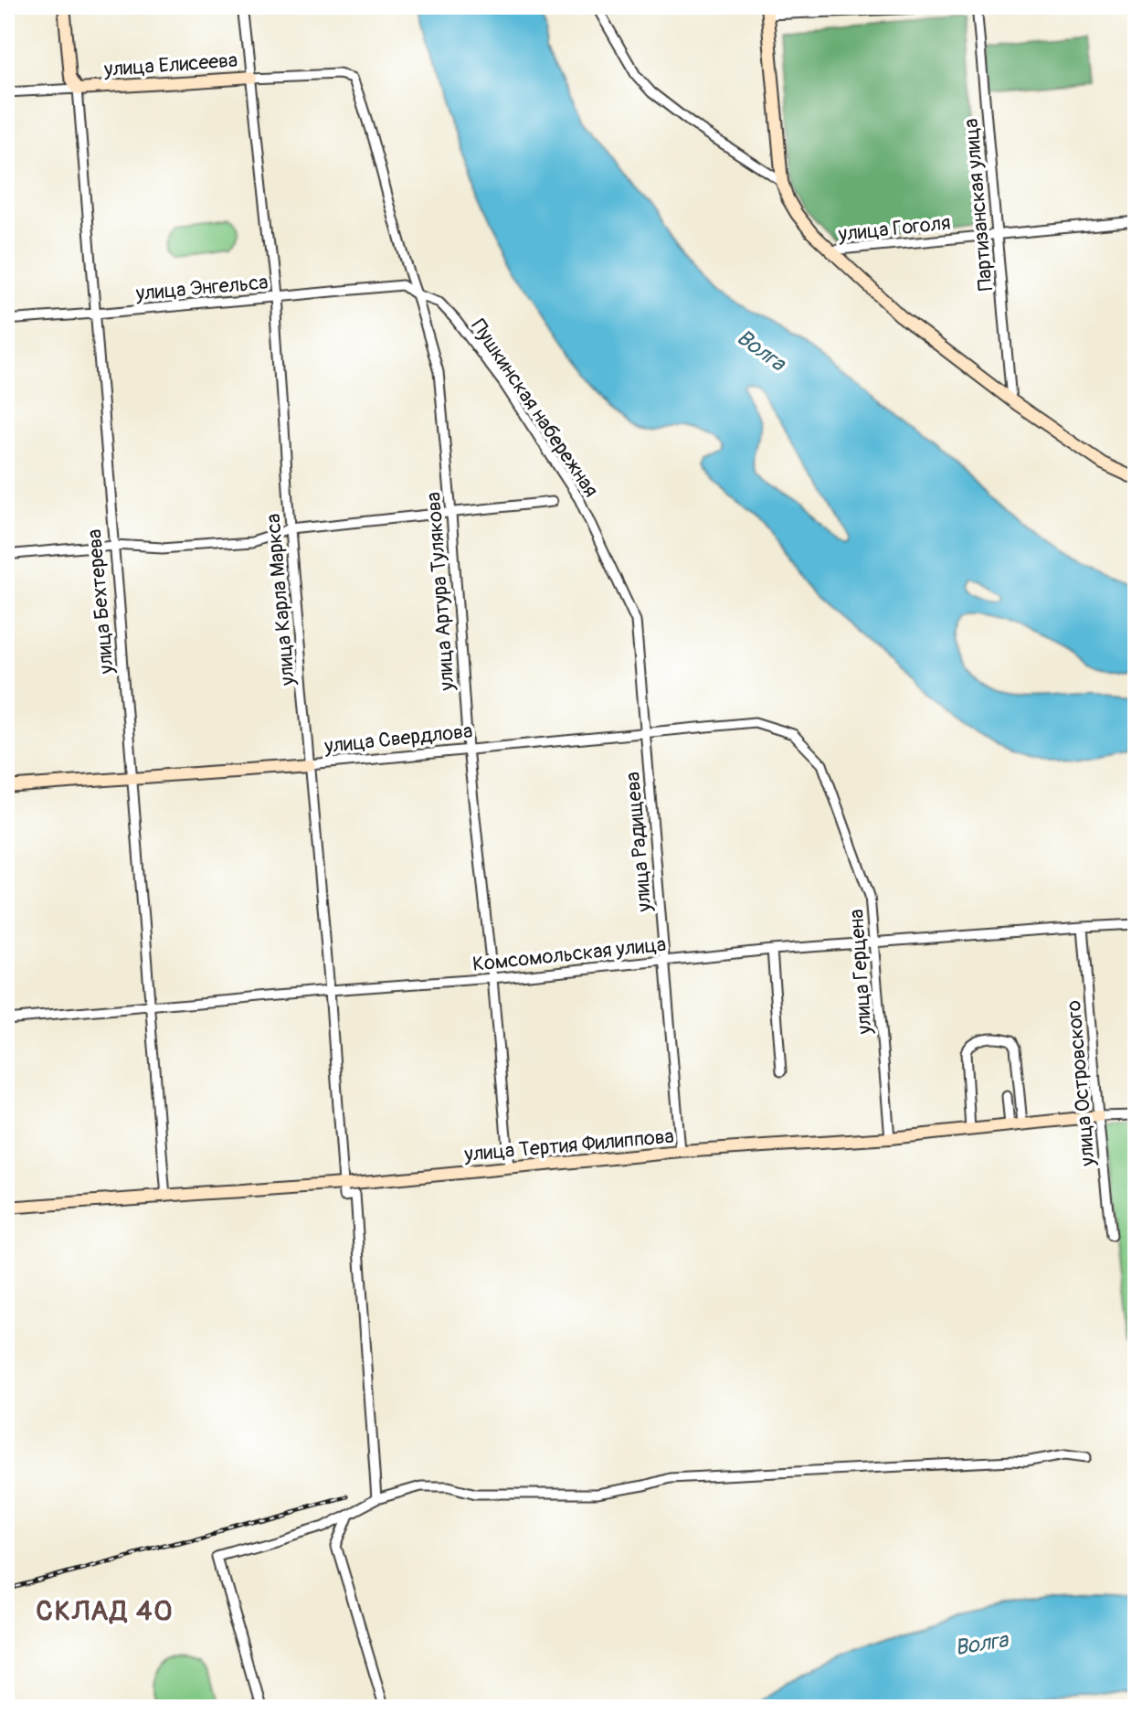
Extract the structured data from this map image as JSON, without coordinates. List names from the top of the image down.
{
  "streets": {
    "street": [
      "улица Елисеева",
      "Партизанская улица",
      "улица Гоголя",
      "улица Энгельса",
      "Пушкинская набережная",
      "улица Артура Тулякова",
      "улица Карла Маркса",
      "улица Бехтерева",
      "улица Свердлова",
      "улица Радищева",
      "Комсомольская улица",
      "улица Герцена",
      "улица Островского",
      "улица Тертия Филиппова"
    ]
  },
  "crossings": [
    ["улица Елисеева", "улица Энгельса"],
    ["улица Елисеева", "Пушкинская набережная"],
    ["улица Елисеева", "улица Артура Тулякова"],
    ["улица Елисеева", "улица Карла Маркса"],
    ["улица Елисеева", "улица Бехтерева"],
    ["Партизанская улица", "улица Гоголя"],
    ["улица Энгельса", "Пушкинская набережная"],
    ["улица Энгельса", "улица Артура Тулякова"],
    ["улица Энгельса", "улица Карла Маркса"],
    ["улица Энгельса", "улица Бехтерева"],
    ["Пушкинская набережная", "улица Артура Тулякова"],
    ["Пушкинская набережная", "улица Радищева"],
    ["улица Артура Тулякова", "улица Свердлова"],
    ["улица Артура Тулякова", "Комсомольская улица"],
    ["улица Артура Тулякова", "улица Тертия Филиппова"],
    ["улица Карла Маркса", "улица Свердлова"],
    ["улица Карла Маркса", "Комсомольская улица"],
    ["улица Карла Маркса", "улица Тертия Филиппова"],
    ["улица Бехтерева", "улица Свердлова"],
    ["улица Бехтерева", "Комсомольская улица"],
    ["улица Бехтерева", "улица Тертия Филиппова"],
    ["улица Свердлова", "улица Радищева"],
    ["улица Свердлова", "улица Герцена"],
    ["улица Радищева", "Комсомольская улица"],
    ["улица Радищева", "улица Тертия Филиппова"],
    ["Комсомольская улица", "улица Герцена"],
    ["Комсомольская улица", "улица Островского"],
    ["улица Герцена", "улица Тертия Филиппова"],
    ["улица Островского", "улица Тертия Филиппова"]
  ],
  "districts": ["СКЛАД 40"],
  "water": ["Волга"]
}
